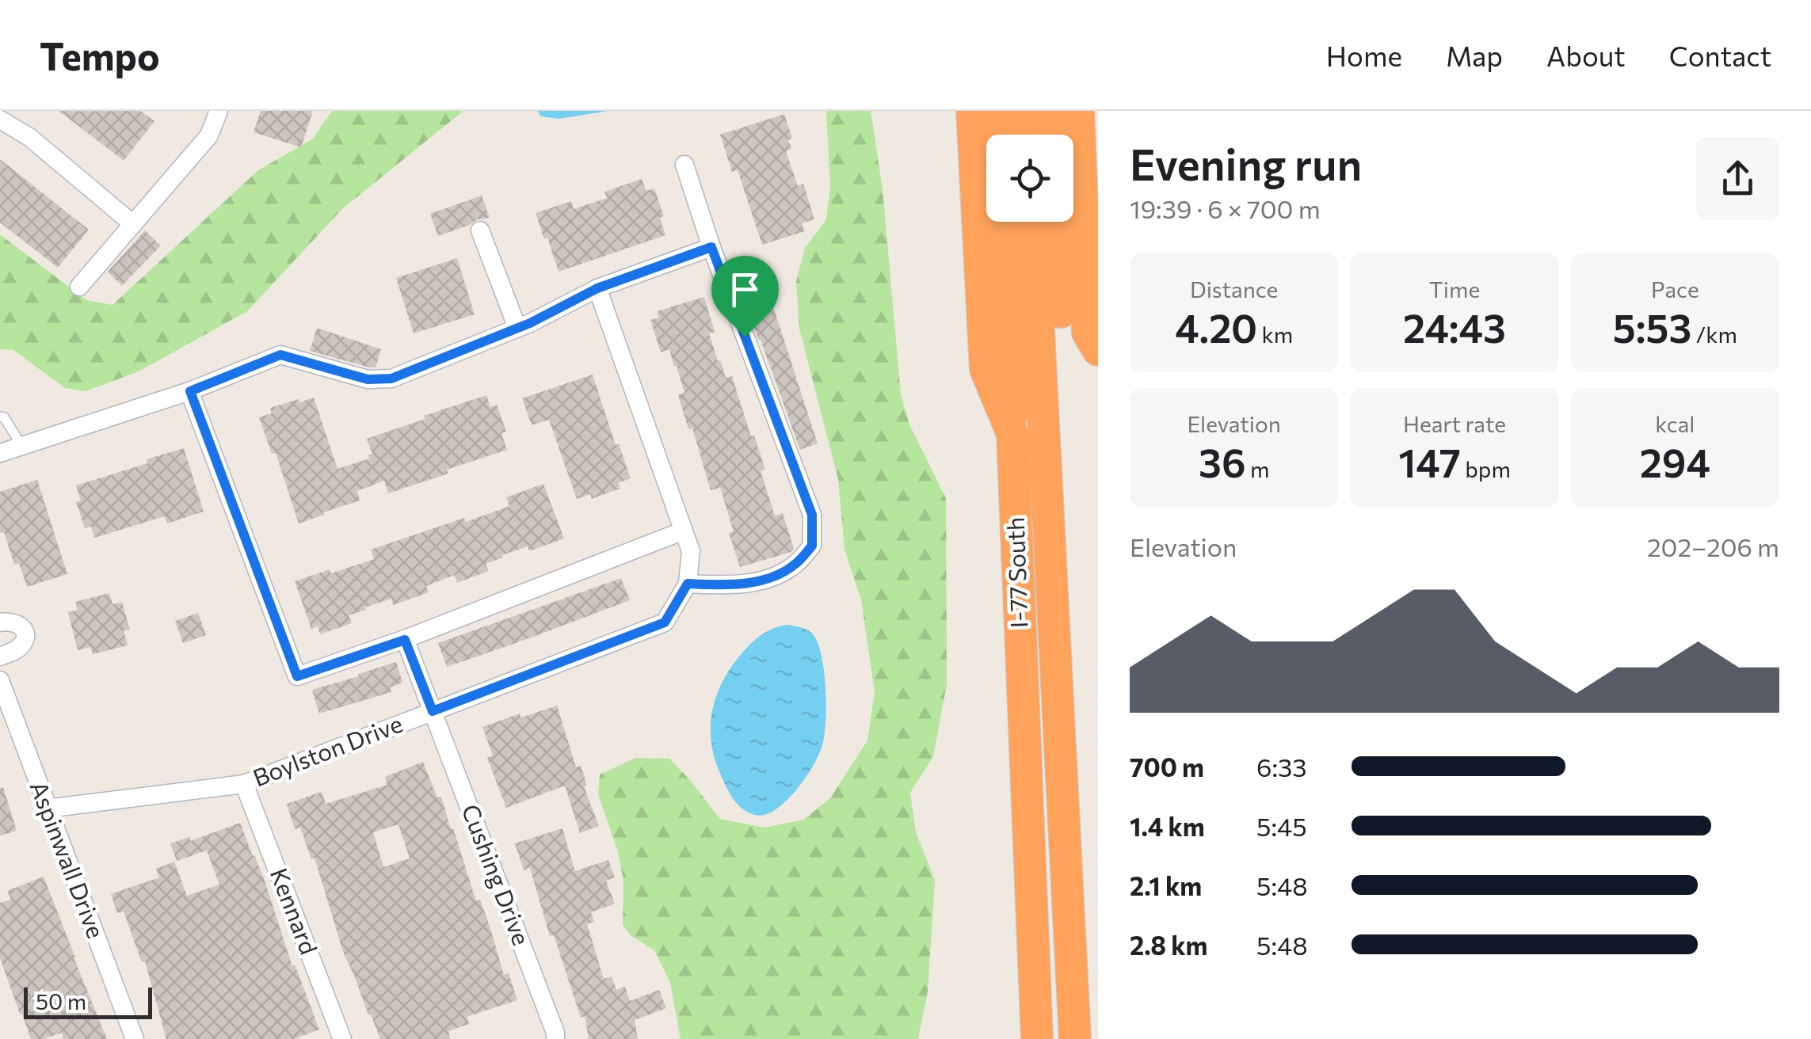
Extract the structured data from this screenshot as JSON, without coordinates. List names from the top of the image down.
{
  "streets": {
    "highway": ["I-77 South"],
    "street": [
      "Boylston Drive",
      "Aspinwall Drive",
      "Cushing Drive",
      "Kennard"
    ]
  },
  "crossings": [
    ["Boylston Drive", "Aspinwall Drive"],
    ["Boylston Drive", "Cushing Drive"],
    ["Boylston Drive", "Kennard"]
  ],
  "scale_bar": "50 m",
  "page": {
    "header": "Tempo",
    "nav": [
      "Home",
      "Map",
      "About",
      "Contact"
    ],
    "heading": ["Evening run", "19:39 · 6 × 700 m"],
    "stats": [
      ["Distance", "4.20 km"],
      ["Time", "24:43"],
      ["Pace", "5:53 /km"],
      ["Elevation", "36 m"],
      ["Heart rate", "147 bpm"],
      ["kcal", "294"]
    ],
    "chart": ["Elevation", "202–206 m"],
    "list": [
      {
        "name": "700 m",
        "note": "6:33"
      },
      {
        "name": "1.4 km",
        "note": "5:45"
      },
      {
        "name": "2.1 km",
        "note": "5:48"
      },
      {
        "name": "2.8 km",
        "note": "5:48"
      }
    ],
    "scale": "50 m"
  }
}
